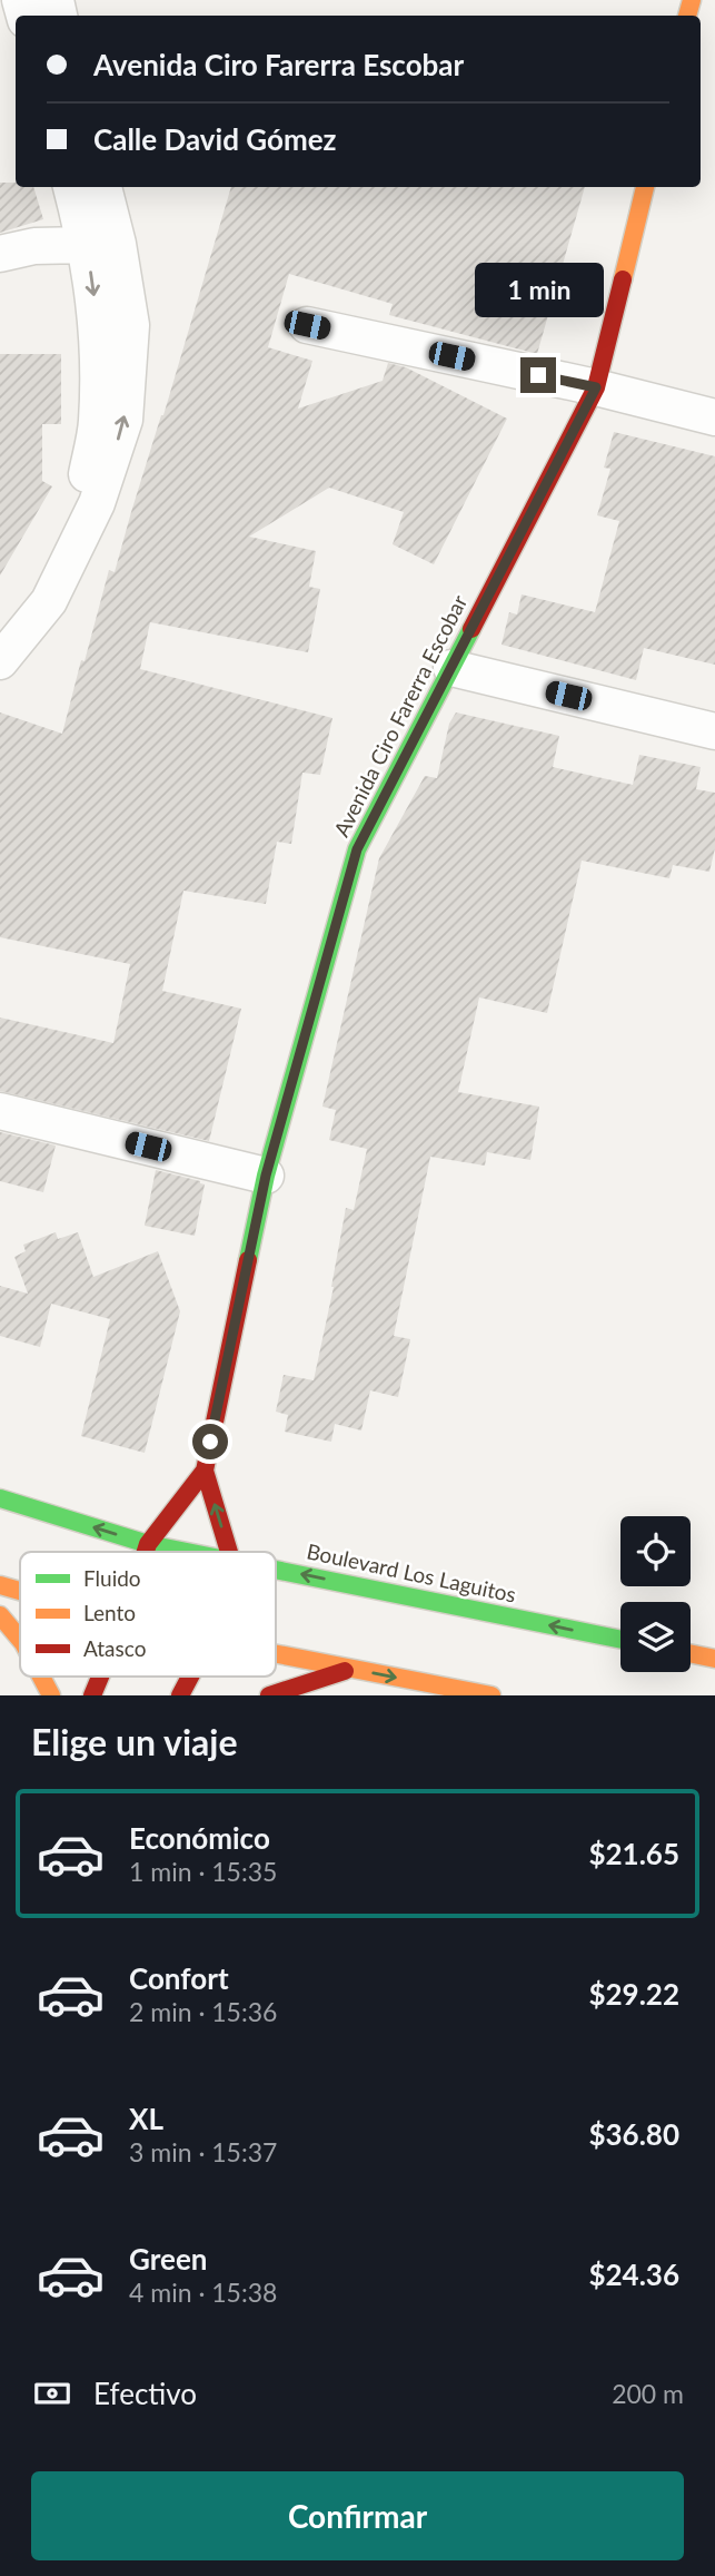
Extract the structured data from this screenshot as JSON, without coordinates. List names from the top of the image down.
{
  "streets": {
    "main road": ["Avenida Ciro Farerra Escobar", "Boulevard Los Laguitos"]
  },
  "crossings": [
    ["Avenida Ciro Farerra Escobar", "Boulevard Los Laguitos"]
  ],
  "legend": ["Fluido", "Lento", "Atasco"],
  "page": {
    "banner": ["Avenida Ciro Farerra Escobar", "Calle David Gómez"],
    "bubble": "1 min",
    "heading": "Elige un viaje",
    "list": [
      {
        "name": "Económico",
        "note": "1 min · 15:35",
        "value": "$21.65"
      },
      {
        "name": "Confort",
        "note": "2 min · 15:36",
        "value": "$29.22"
      },
      {
        "name": "XL",
        "note": "3 min · 15:37",
        "value": "$36.80"
      },
      {
        "name": "Green",
        "note": "4 min · 15:38",
        "value": "$24.36"
      }
    ],
    "pay": ["Efectivo", "200 m"],
    "buttons": "Confirmar"
  }
}
